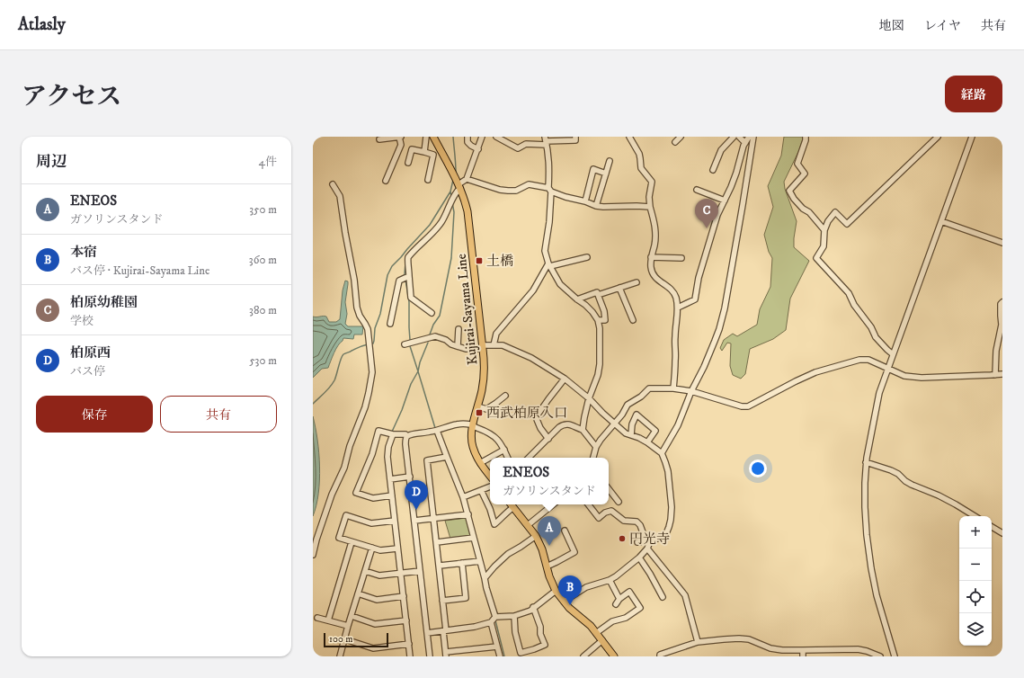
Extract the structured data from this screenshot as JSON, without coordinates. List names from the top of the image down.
{
  "streets": {
    "main road": ["Kujirai-Sayama Line"]
  },
  "places": {
    "transit": ["土橋", "西武柏原入口"],
    "other": ["円光寺"]
  },
  "scale_bar": "100 m",
  "page": {
    "header": "Atlasly",
    "nav": ["地図", "レイヤ", "共有"],
    "title": "アクセス",
    "buttons": [
      "経路",
      ["保存", "共有"]
    ],
    "heading": ["周辺", "4件"],
    "list": [
      {
        "mark": "A",
        "name": "ENEOS",
        "note": "ガソリンスタンド",
        "value": "350 m"
      },
      {
        "mark": "B",
        "name": "本宿",
        "note": "バス停 · Kujirai-Sayama Line",
        "value": "360 m"
      },
      {
        "mark": "C",
        "name": "柏原幼稚園",
        "note": "学校",
        "value": "380 m"
      },
      {
        "mark": "D",
        "name": "柏原西",
        "note": "バス停",
        "value": "530 m"
      }
    ],
    "pins": [
      "C",
      "D",
      "A",
      "B"
    ],
    "popup": ["ENEOS", "ガソリンスタンド"],
    "map_buttons": ["+", "−"],
    "scale": "100 m"
  }
}
